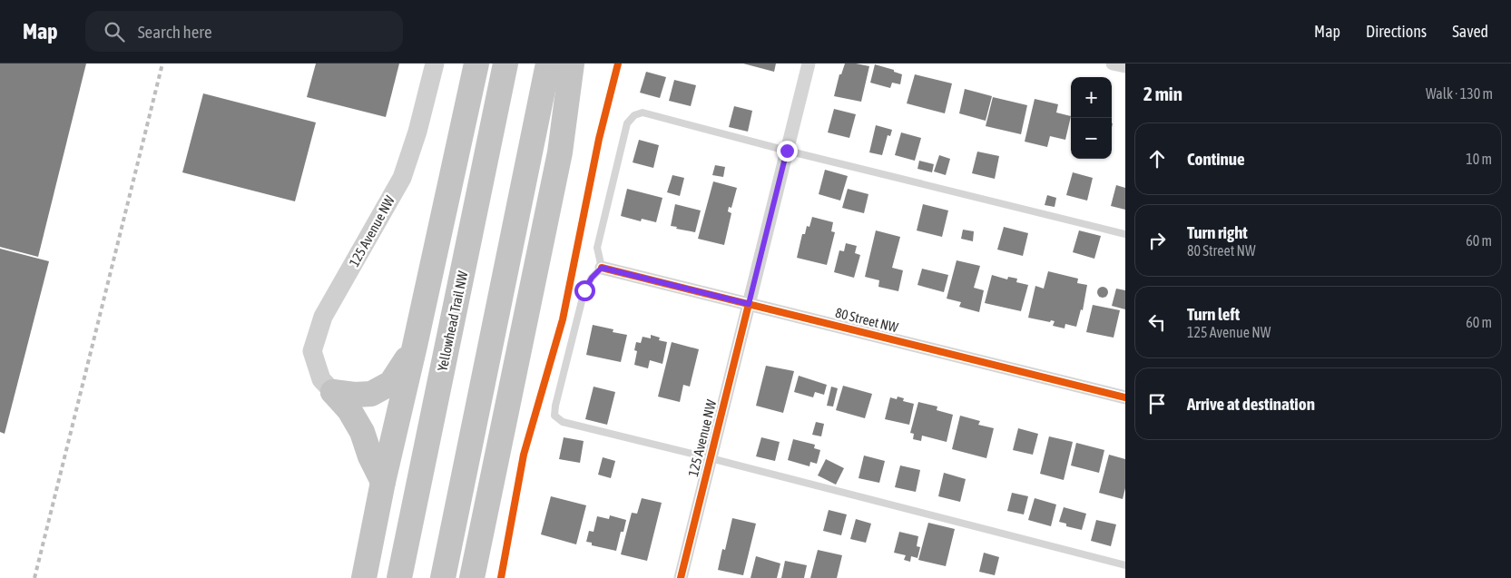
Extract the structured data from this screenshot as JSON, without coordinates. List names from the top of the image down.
{
  "streets": {
    "highway": ["Yellowhead Trail NW"],
    "street": ["125 Avenue NW", "80 Street NW"]
  },
  "crossings": [
    ["125 Avenue NW", "80 Street NW"]
  ],
  "page": {
    "header": "Map",
    "search": "Search here",
    "nav": ["Map", "Directions", "Saved"],
    "heading": ["2 min", "Walk · 130 m"],
    "map_buttons": ["+", "−"],
    "list": [
      ["Continue", "10 m"],
      ["Turn right", "80 Street NW", "60 m"],
      ["Turn left", "125 Avenue NW", "60 m"],
      "Arrive at destination"
    ]
  }
}
